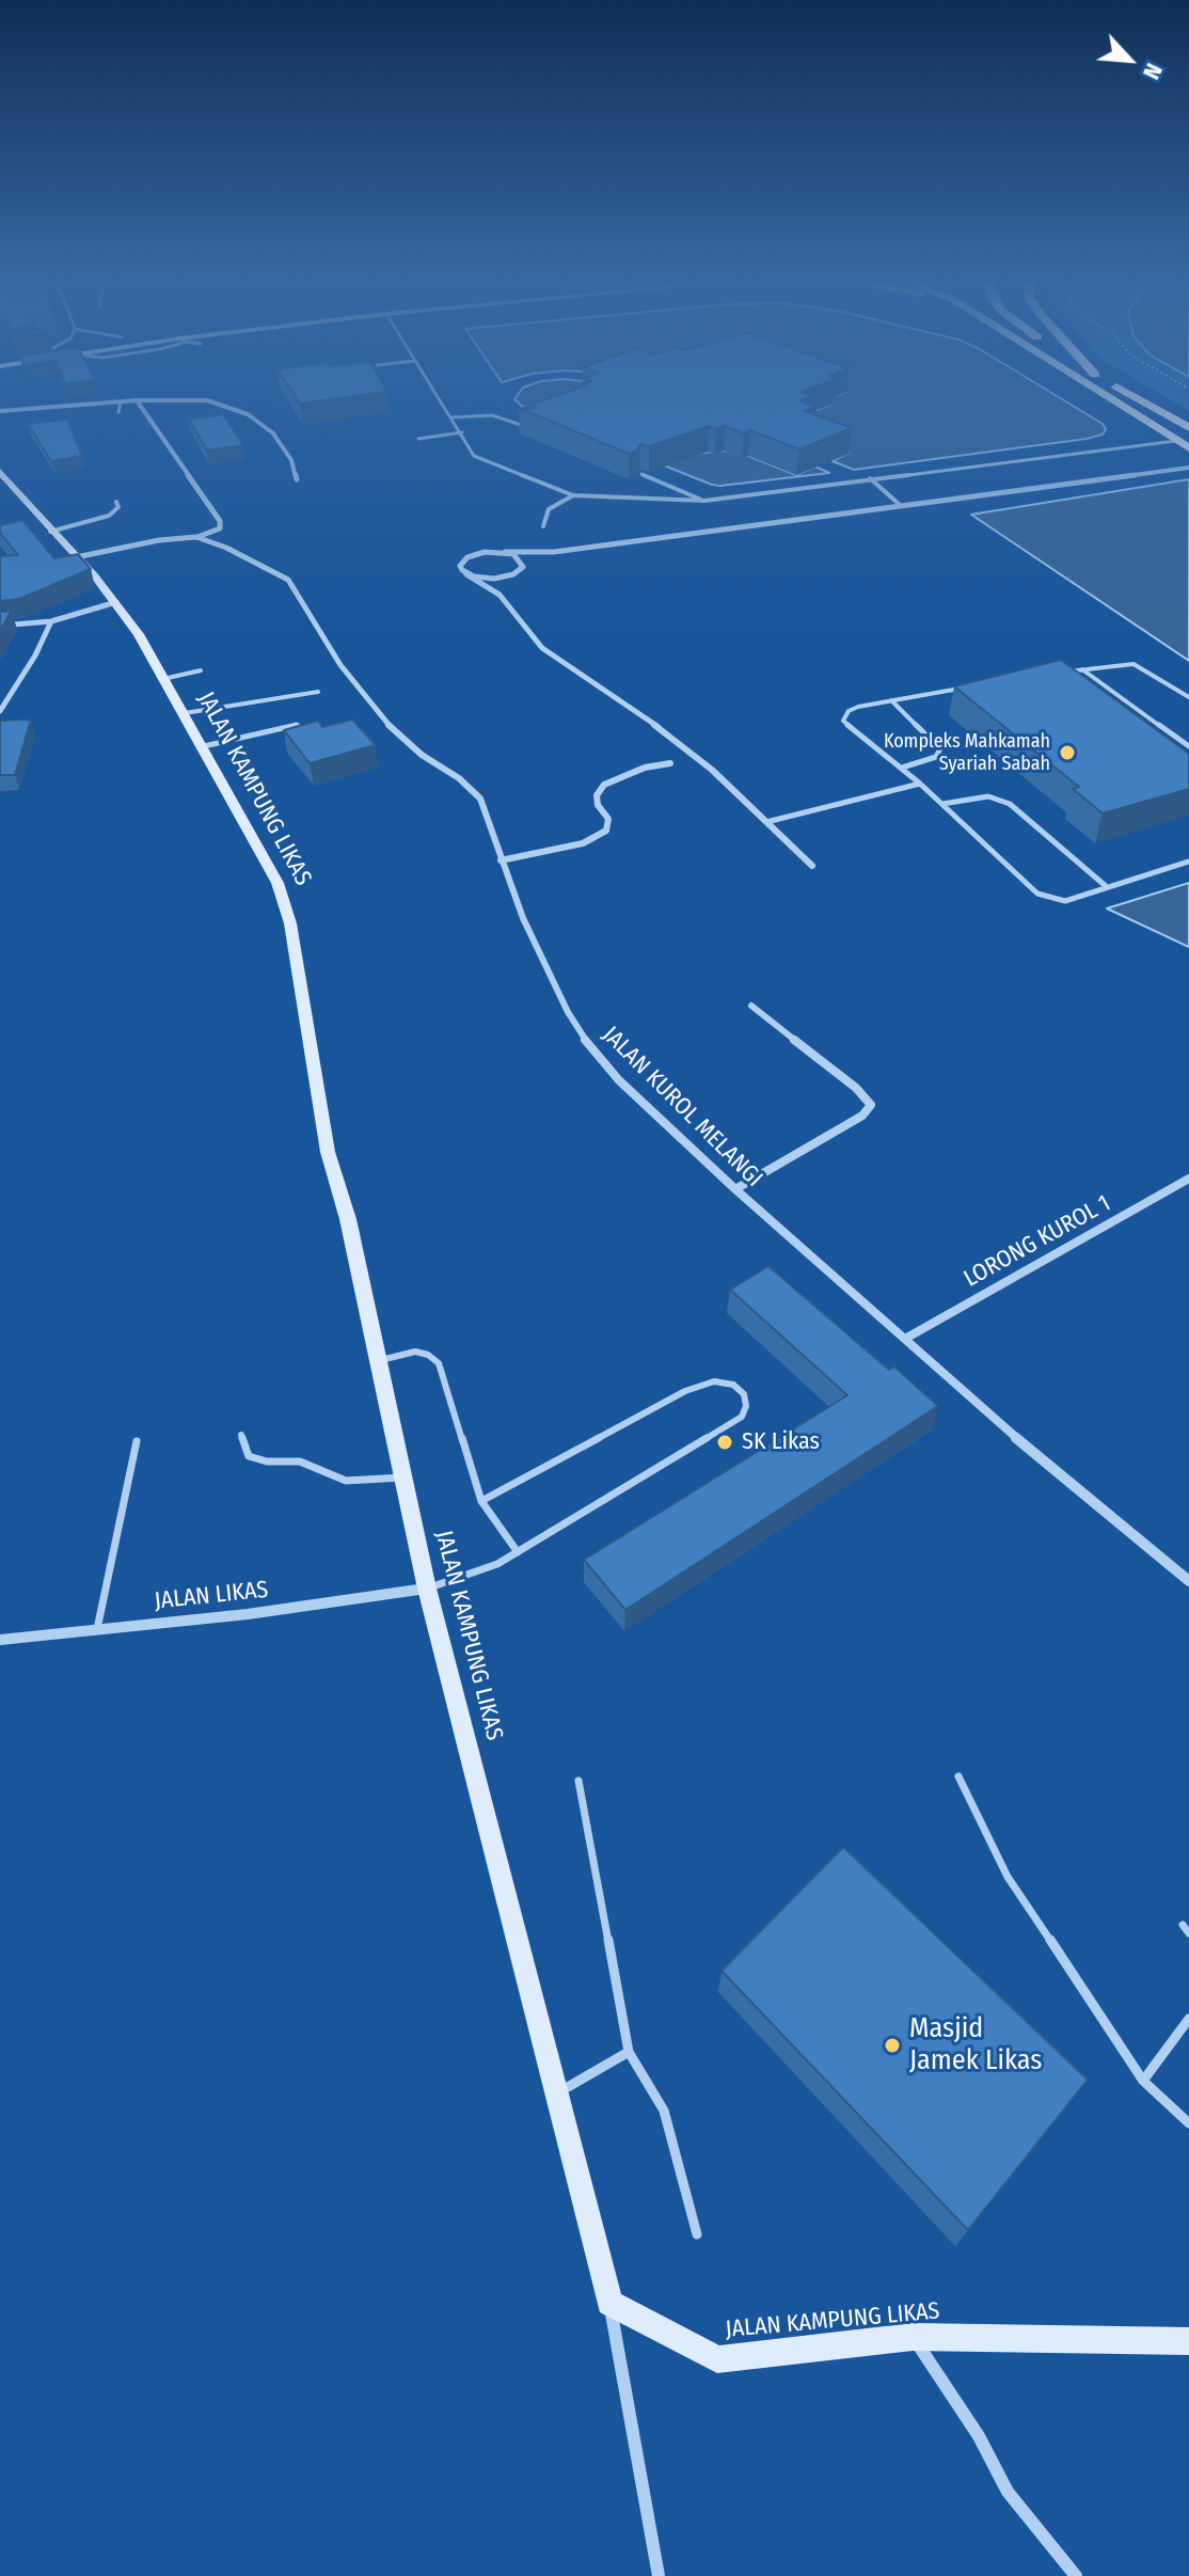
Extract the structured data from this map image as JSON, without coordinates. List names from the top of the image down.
{
  "streets": {
    "main road": ["JALAN KAMPUNG LIKAS"],
    "street": ["JALAN KUROL MELANGI", "LORONG KUROL 1", "JALAN LIKAS"]
  },
  "crossings": [
    ["JALAN KAMPUNG LIKAS", "JALAN KUROL MELANGI"],
    ["JALAN KAMPUNG LIKAS", "JALAN LIKAS"],
    ["JALAN KUROL MELANGI", "LORONG KUROL 1"]
  ],
  "places": ["Kompleks Mahkamah Syariah Sabah", "SK Likas", "Masjid Jamek Likas"],
  "north": "bottom right"
}
